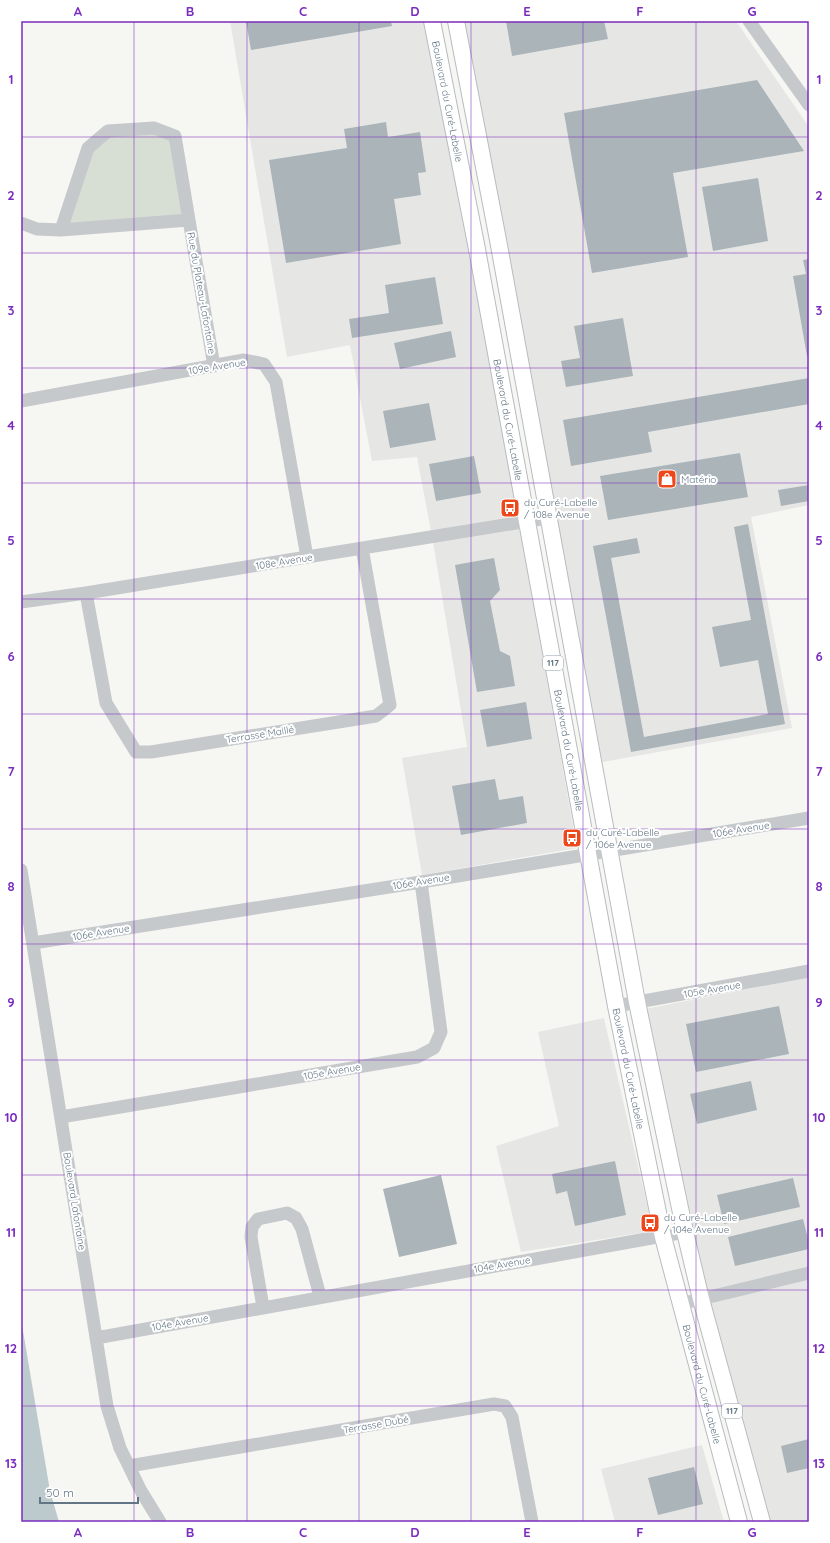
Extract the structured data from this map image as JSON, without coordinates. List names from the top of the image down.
{
  "streets": {
    "main road": ["Boulevard du Curé-Labelle", "117"],
    "street": [
      "Rue du Plateau-Lafontaine",
      "109e Avenue",
      "108e Avenue",
      "Terrasse Maillé",
      "106e Avenue",
      "105e Avenue",
      "Boulevard Lafontaine",
      "104e Avenue",
      "Terrasse Dubé"
    ]
  },
  "crossings": [
    ["Boulevard du Curé-Labelle", "108e Avenue"],
    ["Boulevard du Curé-Labelle", "106e Avenue"],
    ["Boulevard du Curé-Labelle", "105e Avenue"],
    ["Boulevard du Curé-Labelle", "104e Avenue"],
    ["Rue du Plateau-Lafontaine", "109e Avenue"],
    ["109e Avenue", "108e Avenue"],
    ["108e Avenue", "Terrasse Maillé"],
    ["106e Avenue", "105e Avenue"],
    ["106e Avenue", "Boulevard Lafontaine"],
    ["105e Avenue", "Boulevard Lafontaine"],
    ["Boulevard Lafontaine", "104e Avenue"],
    ["Boulevard Lafontaine", "Terrasse Dubé"]
  ],
  "places": {
    "shop": ["Matério"],
    "bus stop": ["du Curé-Labelle / 108e Avenue", "du Curé-Labelle / 106e Avenue", "du Curé-Labelle / 104e Avenue"]
  },
  "scale_bar": "50 m",
  "grid": {
    "columns": [
      "A",
      "B",
      "C",
      "D",
      "E",
      "F",
      "G"
    ],
    "rows": [
      "1",
      "2",
      "3",
      "4",
      "5",
      "6",
      "7",
      "8",
      "9",
      "10",
      "11",
      "12",
      "13"
    ]
  }
}
